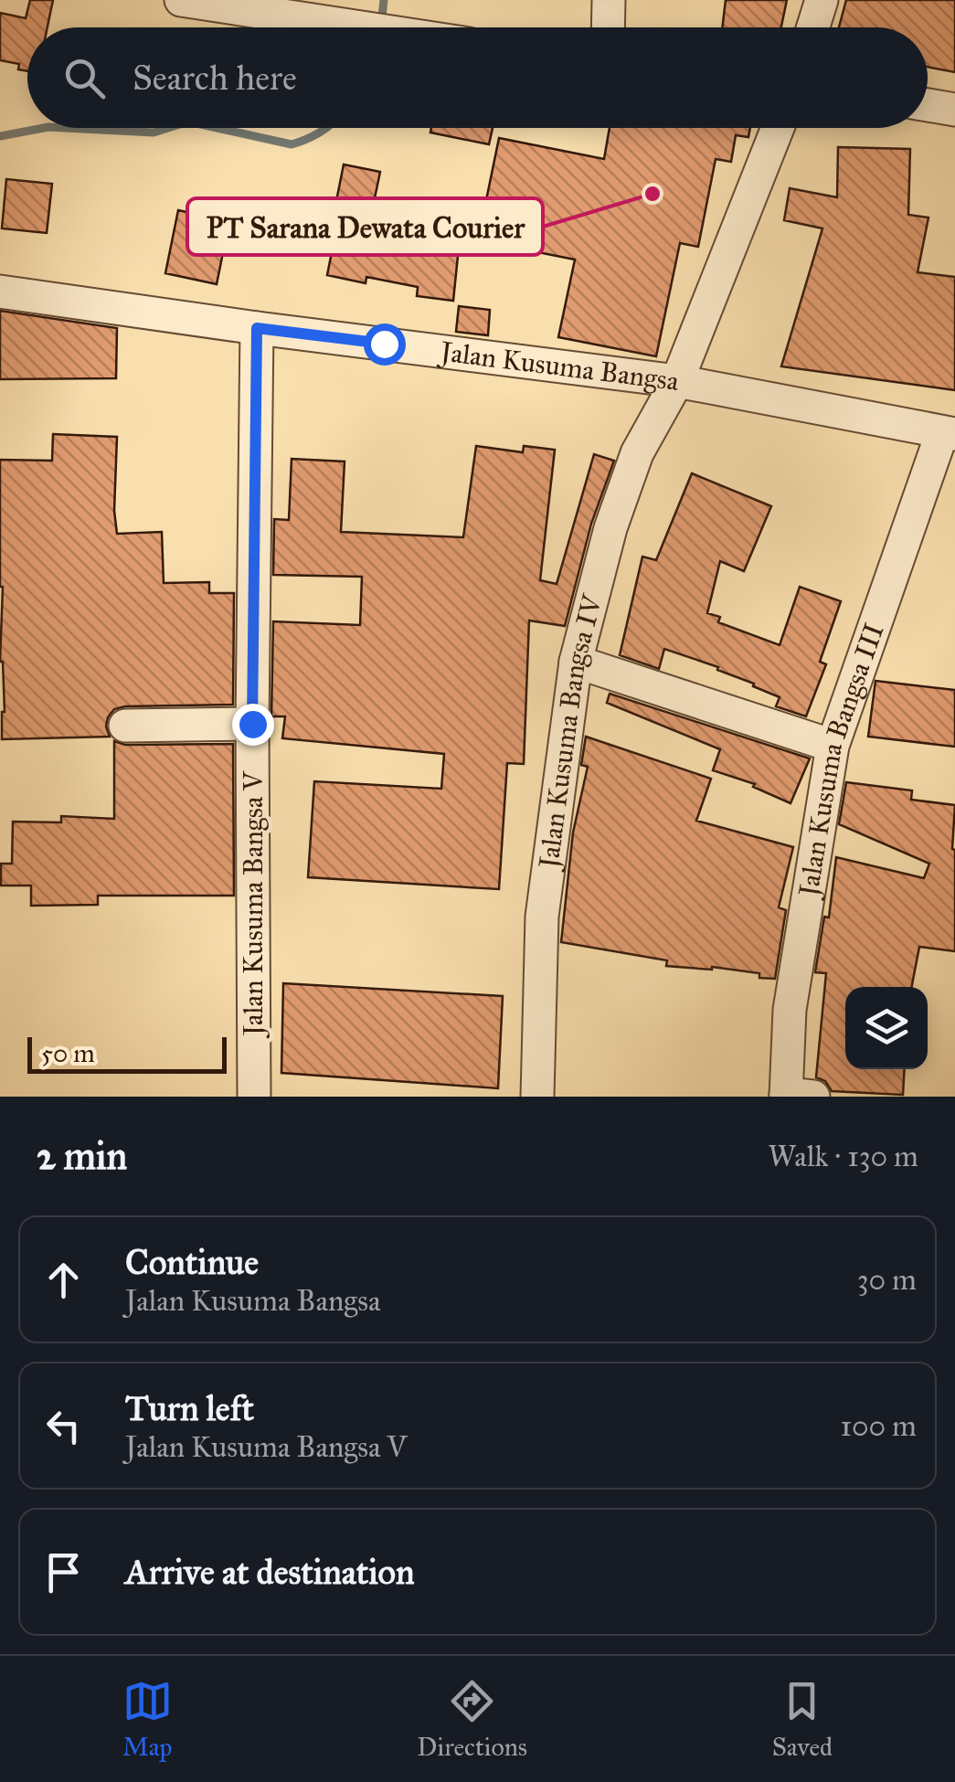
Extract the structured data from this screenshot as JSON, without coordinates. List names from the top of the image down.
{
  "streets": {
    "street": [
      "Jalan Kusuma Bangsa",
      "Jalan Kusuma Bangsa IV",
      "Jalan Kusuma Bangsa III",
      "Jalan Kusuma Bangsa V"
    ]
  },
  "crossings": [
    ["Jalan Kusuma Bangsa", "Jalan Kusuma Bangsa IV"],
    ["Jalan Kusuma Bangsa", "Jalan Kusuma Bangsa III"],
    ["Jalan Kusuma Bangsa", "Jalan Kusuma Bangsa V"]
  ],
  "places": ["PT Sarana Dewata Courier"],
  "scale_bar": "50 m",
  "page": {
    "search": "Search here",
    "scale": "50 m",
    "heading": ["2 min", "Walk · 130 m"],
    "list": [
      ["Continue", "Jalan Kusuma Bangsa", "30 m"],
      ["Turn left", "Jalan Kusuma Bangsa V", "100 m"],
      "Arrive at destination"
    ],
    "nav": ["Map", "Directions", "Saved"]
  }
}
